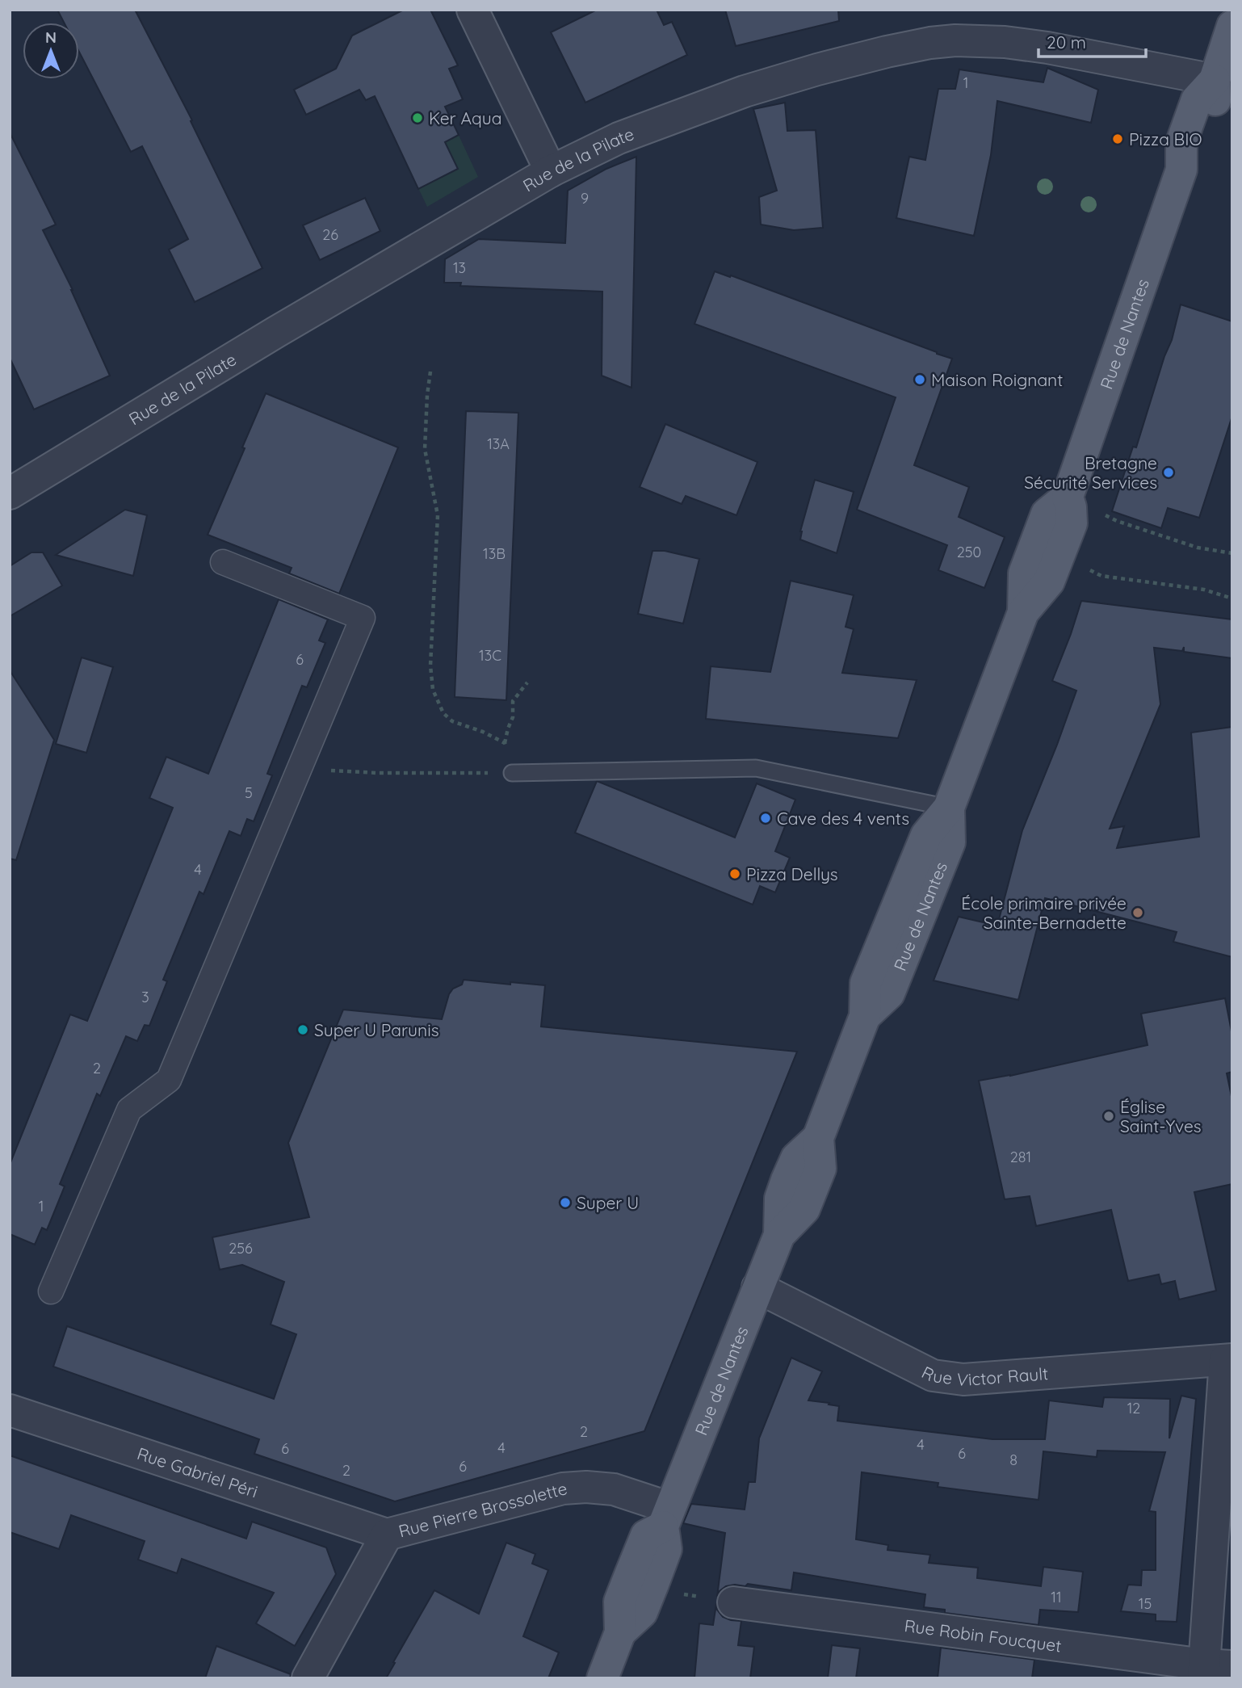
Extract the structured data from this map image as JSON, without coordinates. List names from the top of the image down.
{
  "streets": {
    "main road": ["Rue de Nantes"],
    "street": [
      "Rue de la Pilate",
      "Rue Victor Rault",
      "Rue Gabriel Péri",
      "Rue Pierre Brossolette",
      "Rue Robin Foucquet"
    ]
  },
  "crossings": [
    ["Rue de la Pilate", "Rue de Nantes"],
    ["Rue de Nantes", "Rue Victor Rault"],
    ["Rue de Nantes", "Rue Pierre Brossolette"],
    ["Rue Gabriel Péri", "Rue Pierre Brossolette"]
  ],
  "places": [
    "Ker Aqua",
    "Pizza BIO",
    "Maison Roignant",
    "Bretagne Sécurité Services",
    "Cave des 4 vents",
    "Pizza Dellys",
    "École primaire privée Sainte-Bernadette",
    "Super U Parunis",
    "Église Saint-Yves",
    "Super U"
  ],
  "house_numbers": [
    "1",
    "9",
    "26",
    "13",
    "13A",
    "250",
    "13B",
    "13C",
    "6",
    "5",
    "4",
    "3",
    "2",
    "281",
    "1",
    "256",
    "12",
    "2",
    "4",
    "4",
    "6",
    "6",
    "8",
    "6",
    "2",
    "11",
    "15"
  ],
  "scale_bar": "20 m",
  "north": "top"
}
